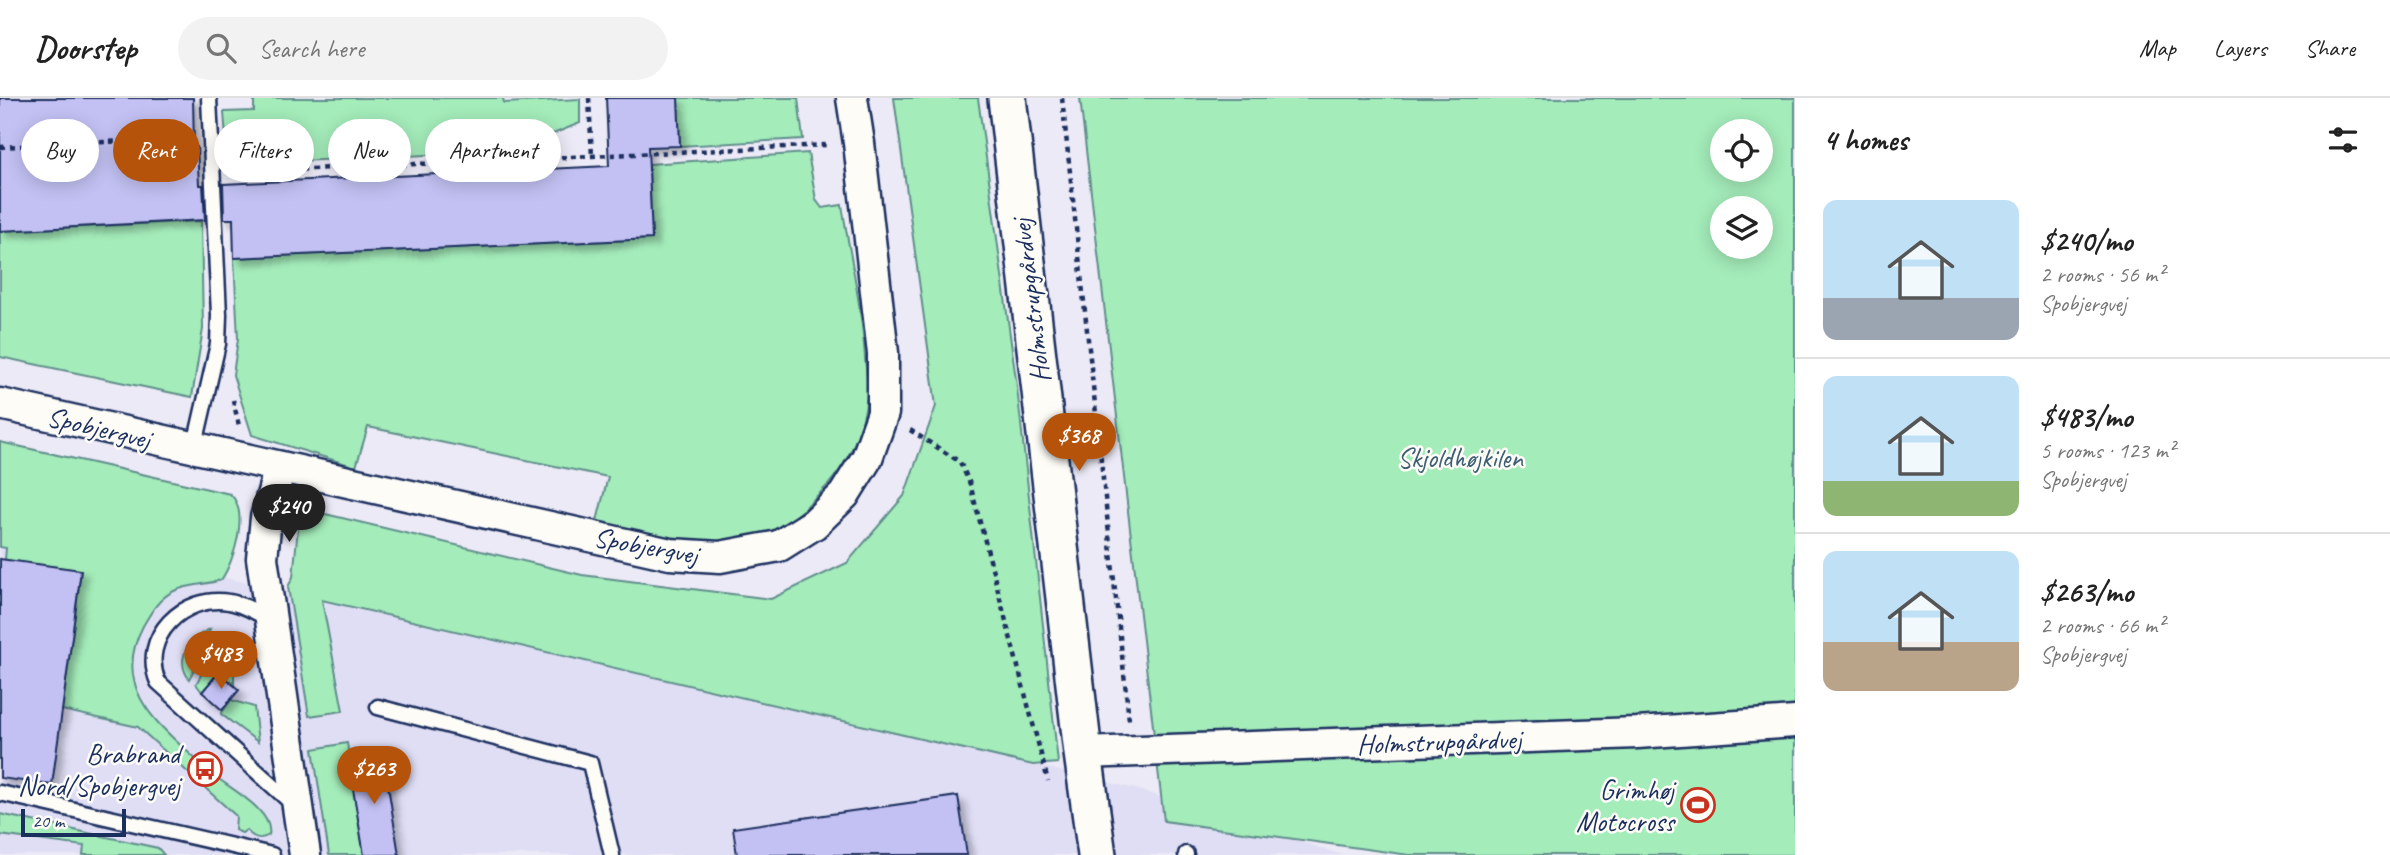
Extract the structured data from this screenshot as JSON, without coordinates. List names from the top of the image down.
{
  "streets": {
    "street": ["Holmstrupgårdvej", "Spobjergvej"]
  },
  "parks": ["Skjoldhøjkilen"],
  "places": {
    "bus stop": ["Brabrand Nord/Spobjergvej"],
    "sports": ["Grimhøj Motocross"]
  },
  "scale_bar": "20 m",
  "page": {
    "header": "Doorstep",
    "search": "Search here",
    "nav": ["Map", "Layers", "Share"],
    "heading": "4 homes",
    "chip": [
      "Buy",
      "Rent",
      "Filters",
      "New",
      "Apartment"
    ],
    "list": [
      {
        "name": "$240/mo",
        "note": "2 rooms · 56 m² · Spobjergvej"
      },
      {
        "name": "$483/mo",
        "note": "5 rooms · 123 m² · Spobjergvej"
      },
      {
        "name": "$263/mo",
        "note": "2 rooms · 66 m² · Spobjergvej"
      }
    ],
    "price": [
      "$368",
      "$240",
      "$483",
      "$263"
    ],
    "scale": "20 m"
  }
}
